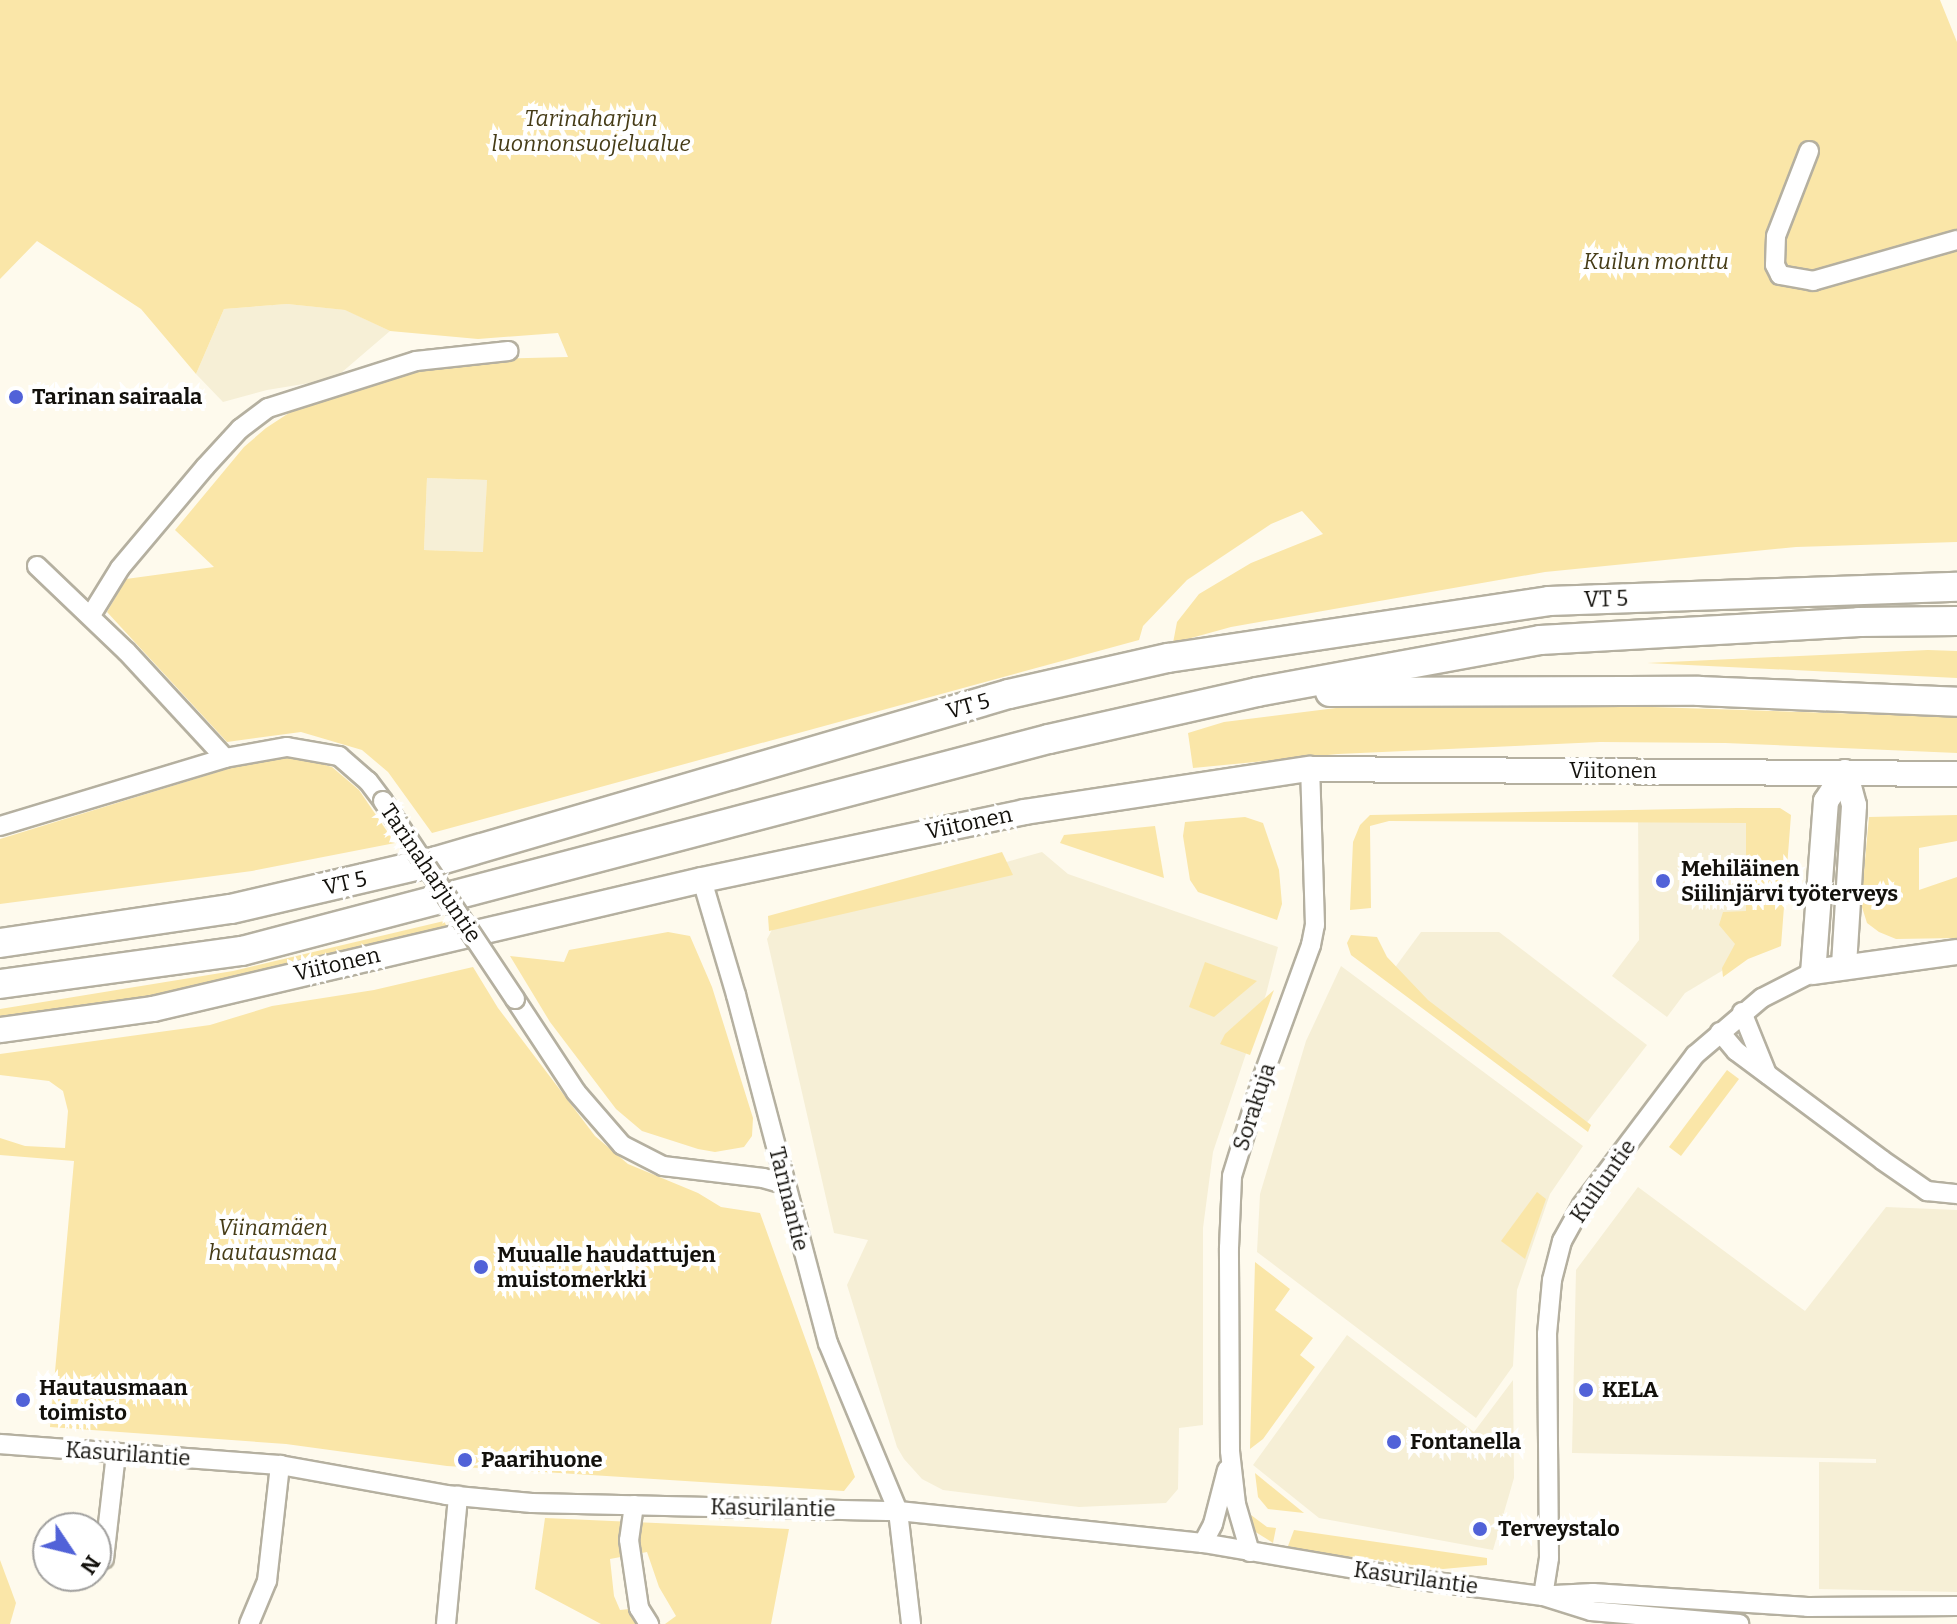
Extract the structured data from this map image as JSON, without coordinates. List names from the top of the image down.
{
  "streets": {
    "highway": ["VT 5"],
    "main road": ["Viitonen", "Kuiluntie"],
    "street": [
      "Tarinaharjuntie",
      "Sorakuja",
      "Tarinantie",
      "Kasurilantie"
    ]
  },
  "crossings": [
    ["Viitonen", "Sorakuja"],
    ["Viitonen", "Tarinantie"],
    ["Tarinaharjuntie", "Tarinantie"],
    ["Sorakuja", "Kasurilantie"],
    ["Kuiluntie", "Kasurilantie"],
    ["Tarinantie", "Kasurilantie"]
  ],
  "parks": ["Tarinaharjun luonnonsuojelualue", "Kuilun monttu", "Viinamäen hautausmaa"],
  "places": [
    "Tarinan sairaala",
    "Mehiläinen Siilinjärvi työterveys",
    "Muualle haudattujen muistomerkki",
    "KELA",
    "Hautausmaan toimisto",
    "Fontanella",
    "Paarihuone",
    "Terveystalo"
  ],
  "north": "bottom right"
}
